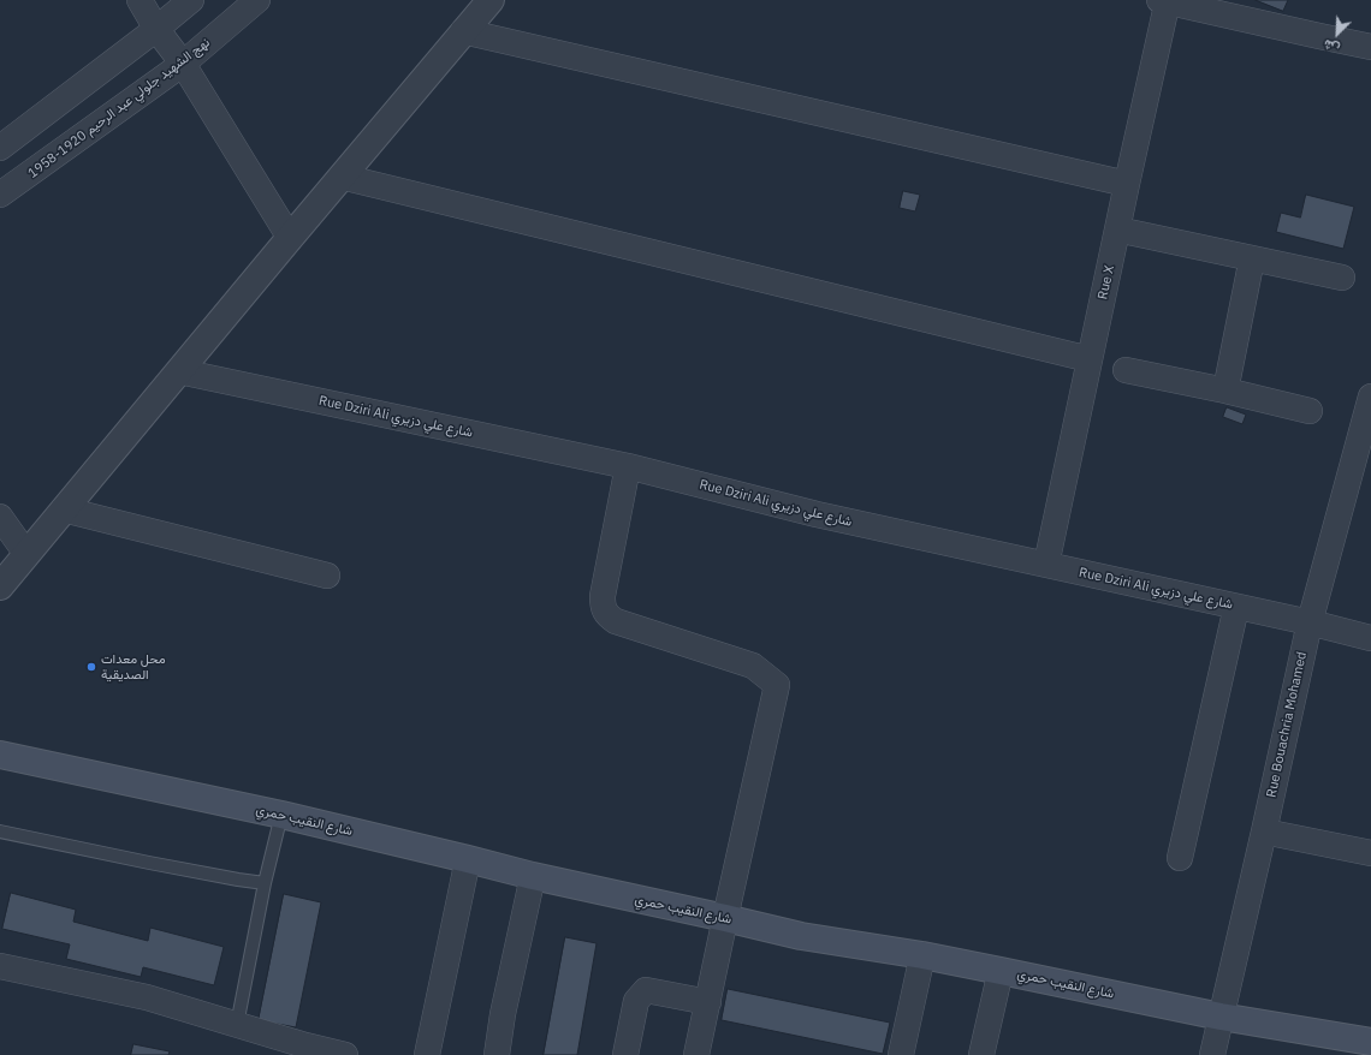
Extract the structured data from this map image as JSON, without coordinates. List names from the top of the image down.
{
  "streets": {
    "main road": ["شارع النقيب حمري"],
    "street": [
      "نهج الشهيد جلولي عبد الرحيم 1920-1958",
      "Rue X",
      "Rue Dziri Ali شارع علي دزيري",
      "Rue Bouachria Mohamed"
    ]
  },
  "crossings": [
    ["Rue X", "Rue Dziri Ali شارع علي دزيري"],
    ["Rue Dziri Ali شارع علي دزيري", "Rue Bouachria Mohamed"],
    ["Rue Bouachria Mohamed", "شارع النقيب حمري"]
  ],
  "places": ["محل معدات الصديقية"],
  "north": "bottom left"
}
